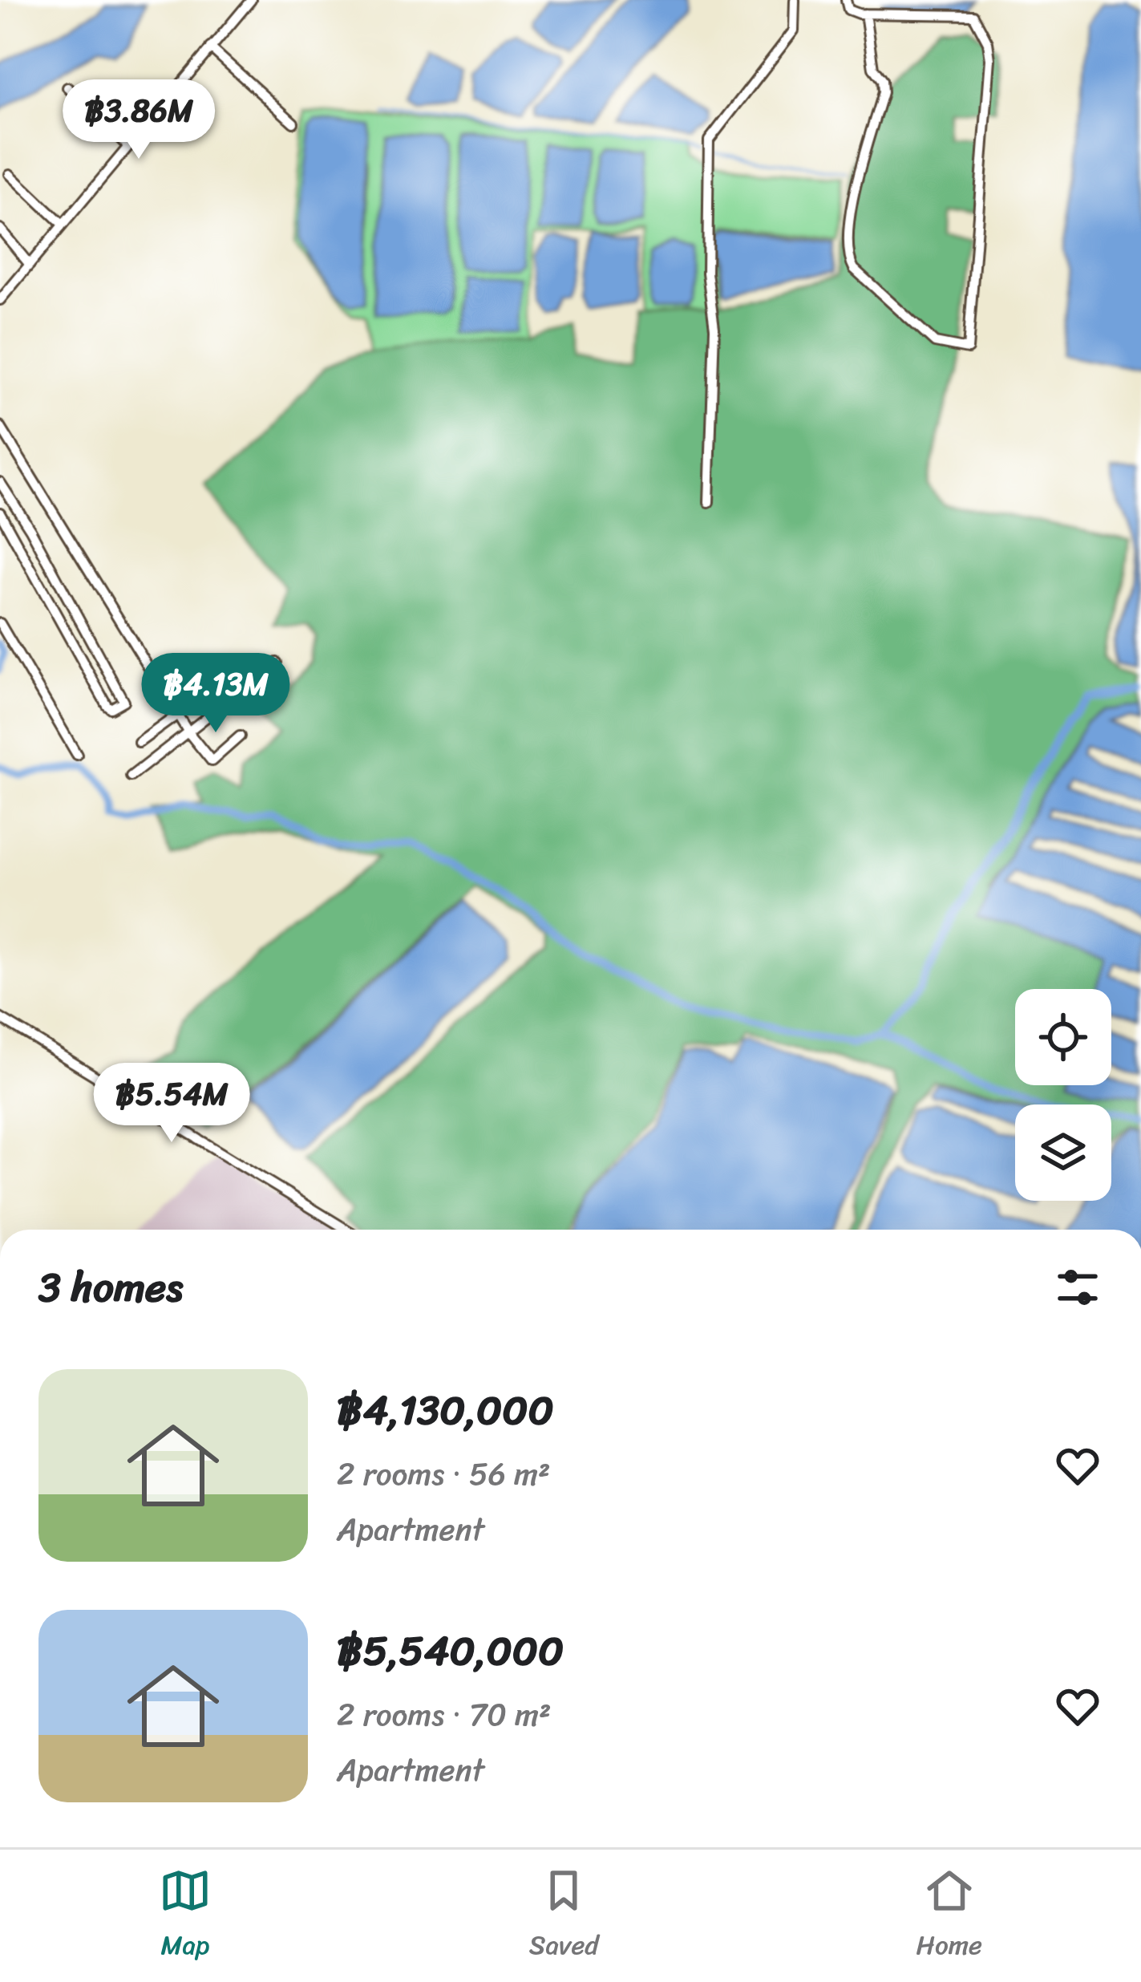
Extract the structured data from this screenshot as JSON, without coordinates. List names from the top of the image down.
{
  "page": {
    "price": ["฿3.86M", "฿4.13M", "฿5.54M"],
    "heading": "3 homes",
    "list": [
      {
        "name": "฿4,130,000",
        "note": "2 rooms · 56 m² · Apartment"
      },
      {
        "name": "฿5,540,000",
        "note": "2 rooms · 70 m² · Apartment"
      }
    ],
    "tabs": ["Map", "Saved", "Home"]
  }
}
